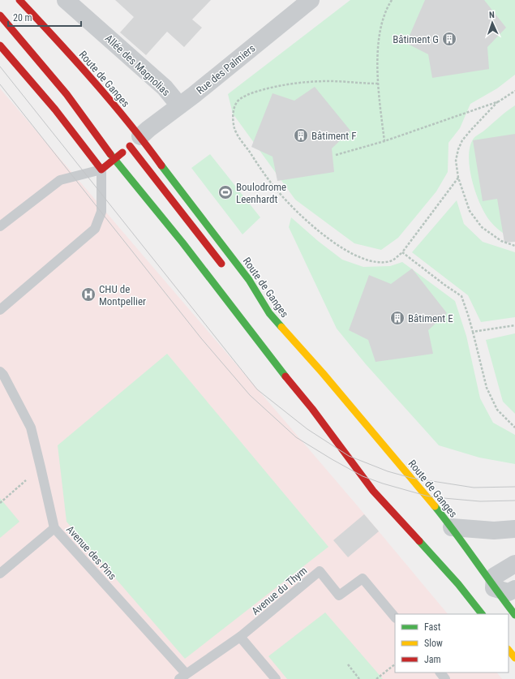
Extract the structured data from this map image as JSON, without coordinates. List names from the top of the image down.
{
  "streets": {
    "main road": ["Route de Ganges"],
    "street": ["Allée des Magnolias", "Rue des Palmiers"],
    "lane": ["Avenue des Pins", "Avenue du Thym"]
  },
  "crossings": [
    ["Allée des Magnolias", "Rue des Palmiers"],
    ["Rue des Palmiers", "Route de Ganges"],
    ["Avenue des Pins", "Avenue du Thym"]
  ],
  "places": {
    "building": ["Bâtiment G", "Bâtiment F", "Bâtiment E"],
    "sports": ["Boulodrome Leenhardt"],
    "hospital": ["CHU de Montpellier"]
  },
  "legend": ["Fast", "Slow", "Jam"],
  "scale_bar": "20 m",
  "north": "top"
}
